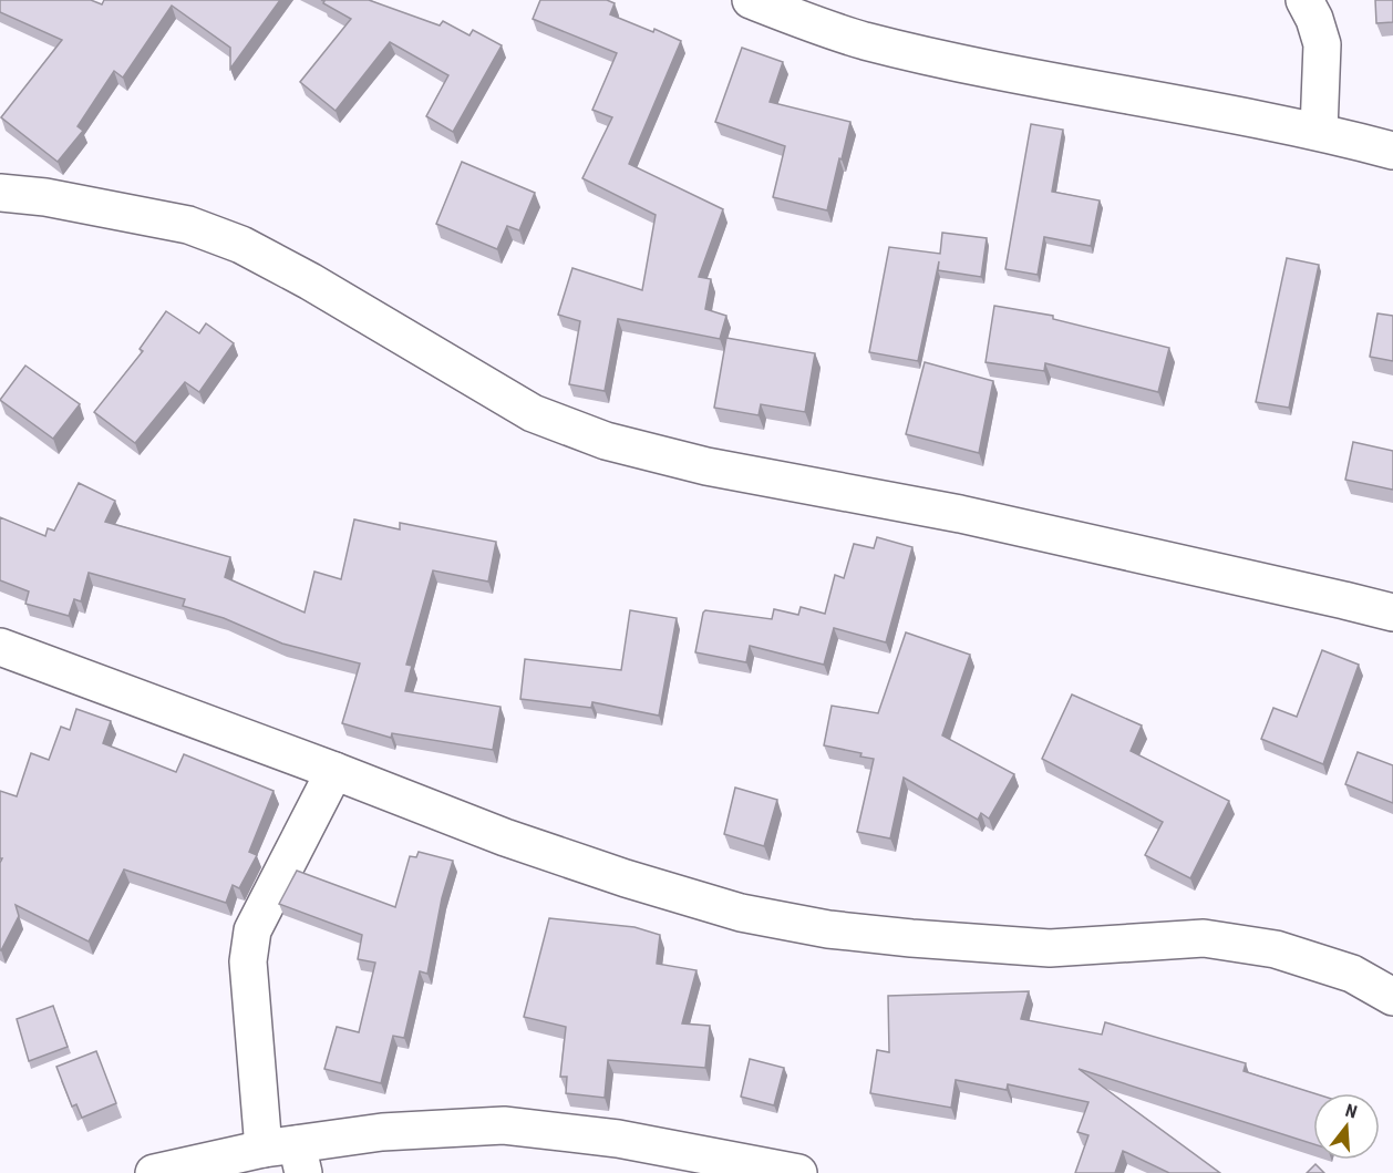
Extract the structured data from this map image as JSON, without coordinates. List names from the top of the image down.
{
  "north": "top"
}
